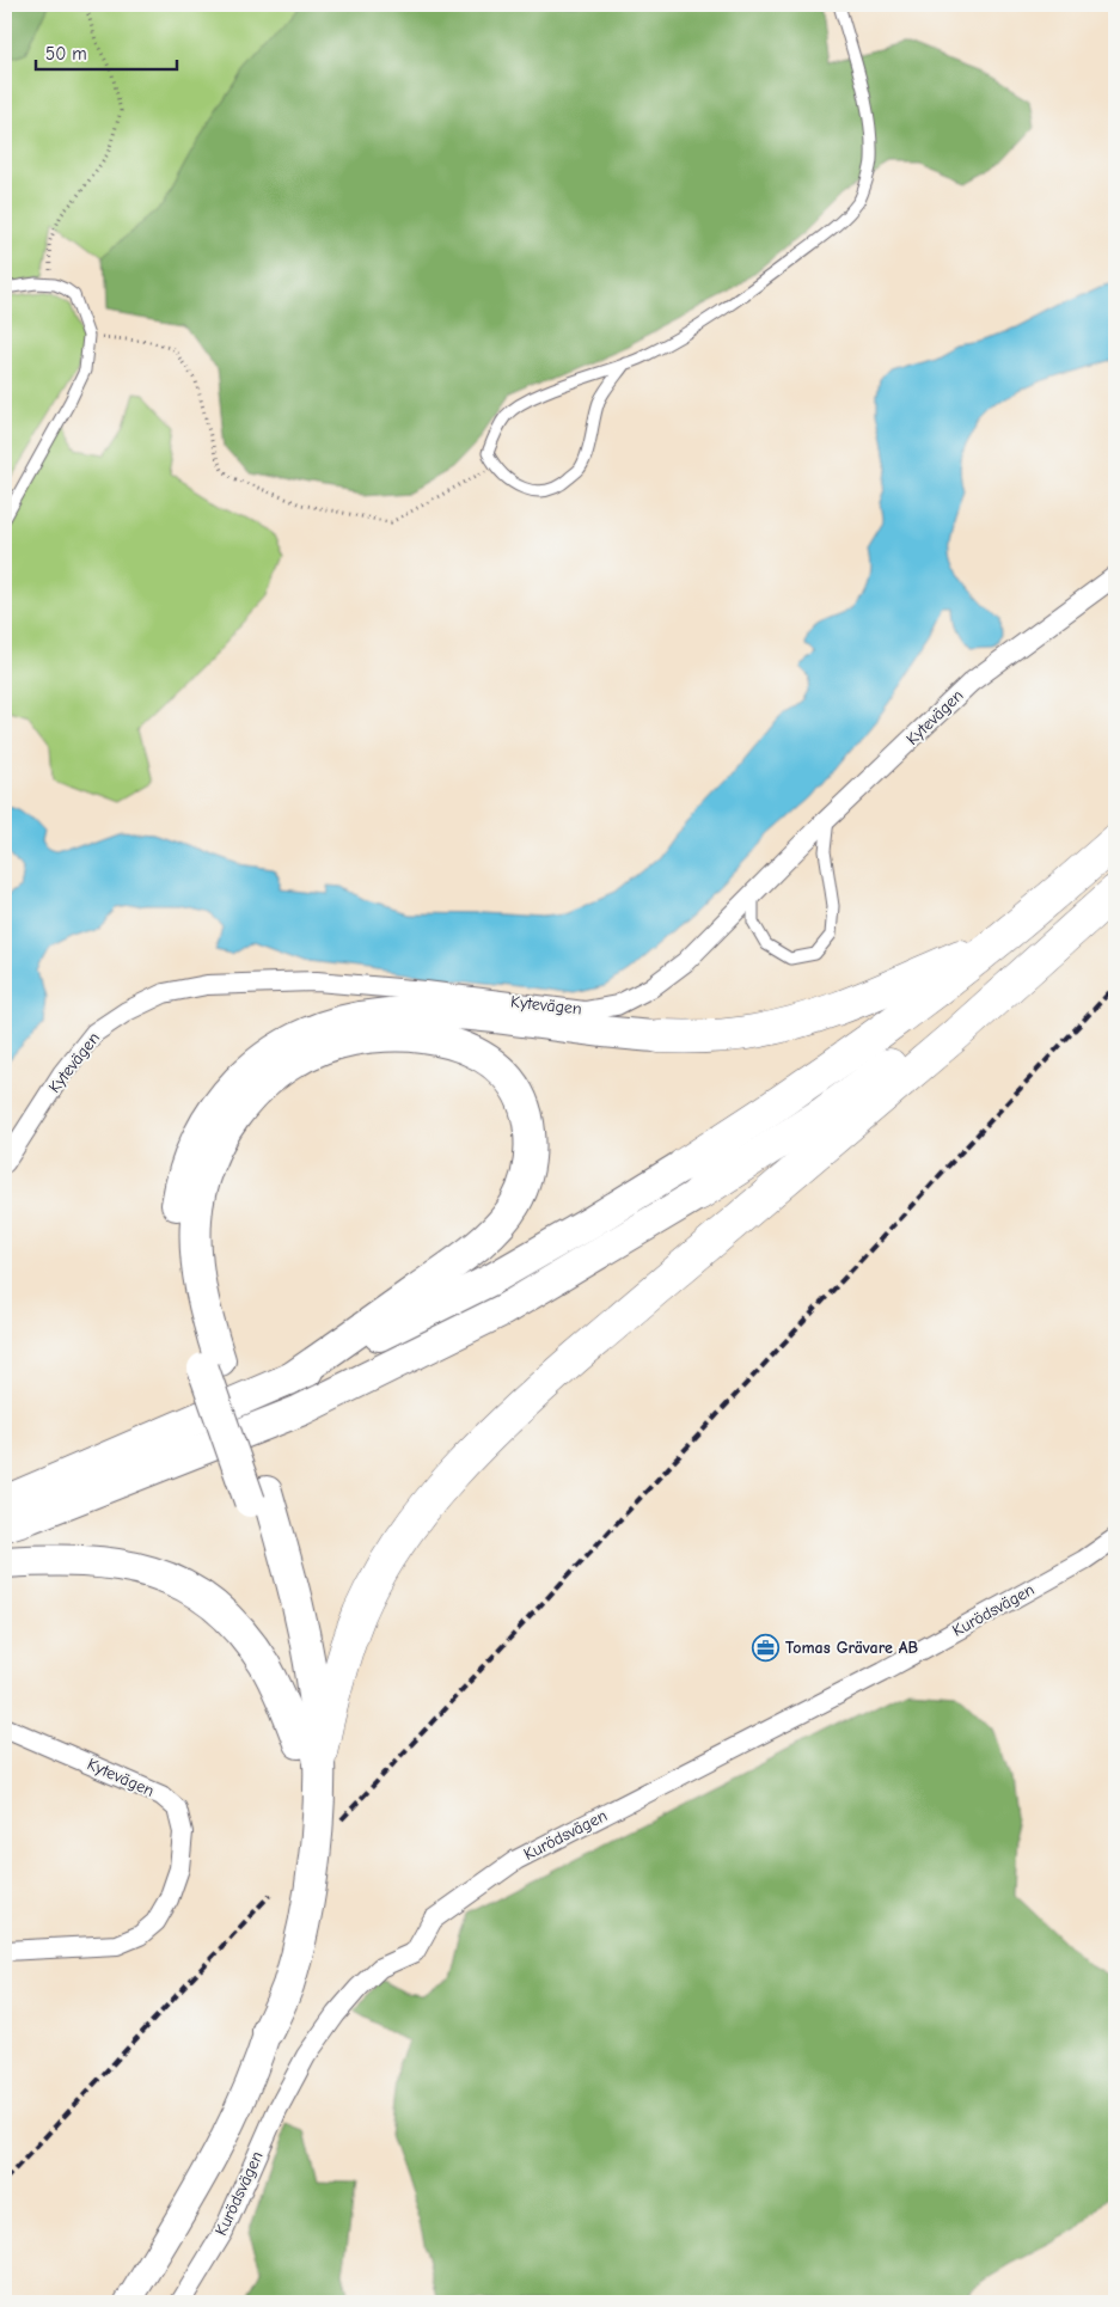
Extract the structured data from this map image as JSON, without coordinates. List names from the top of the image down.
{
  "streets": {
    "street": ["Kytevägen", "Kurödsvägen"]
  },
  "places": {
    "office": ["Tomas Grävare AB"]
  },
  "scale_bar": "50 m"
}
